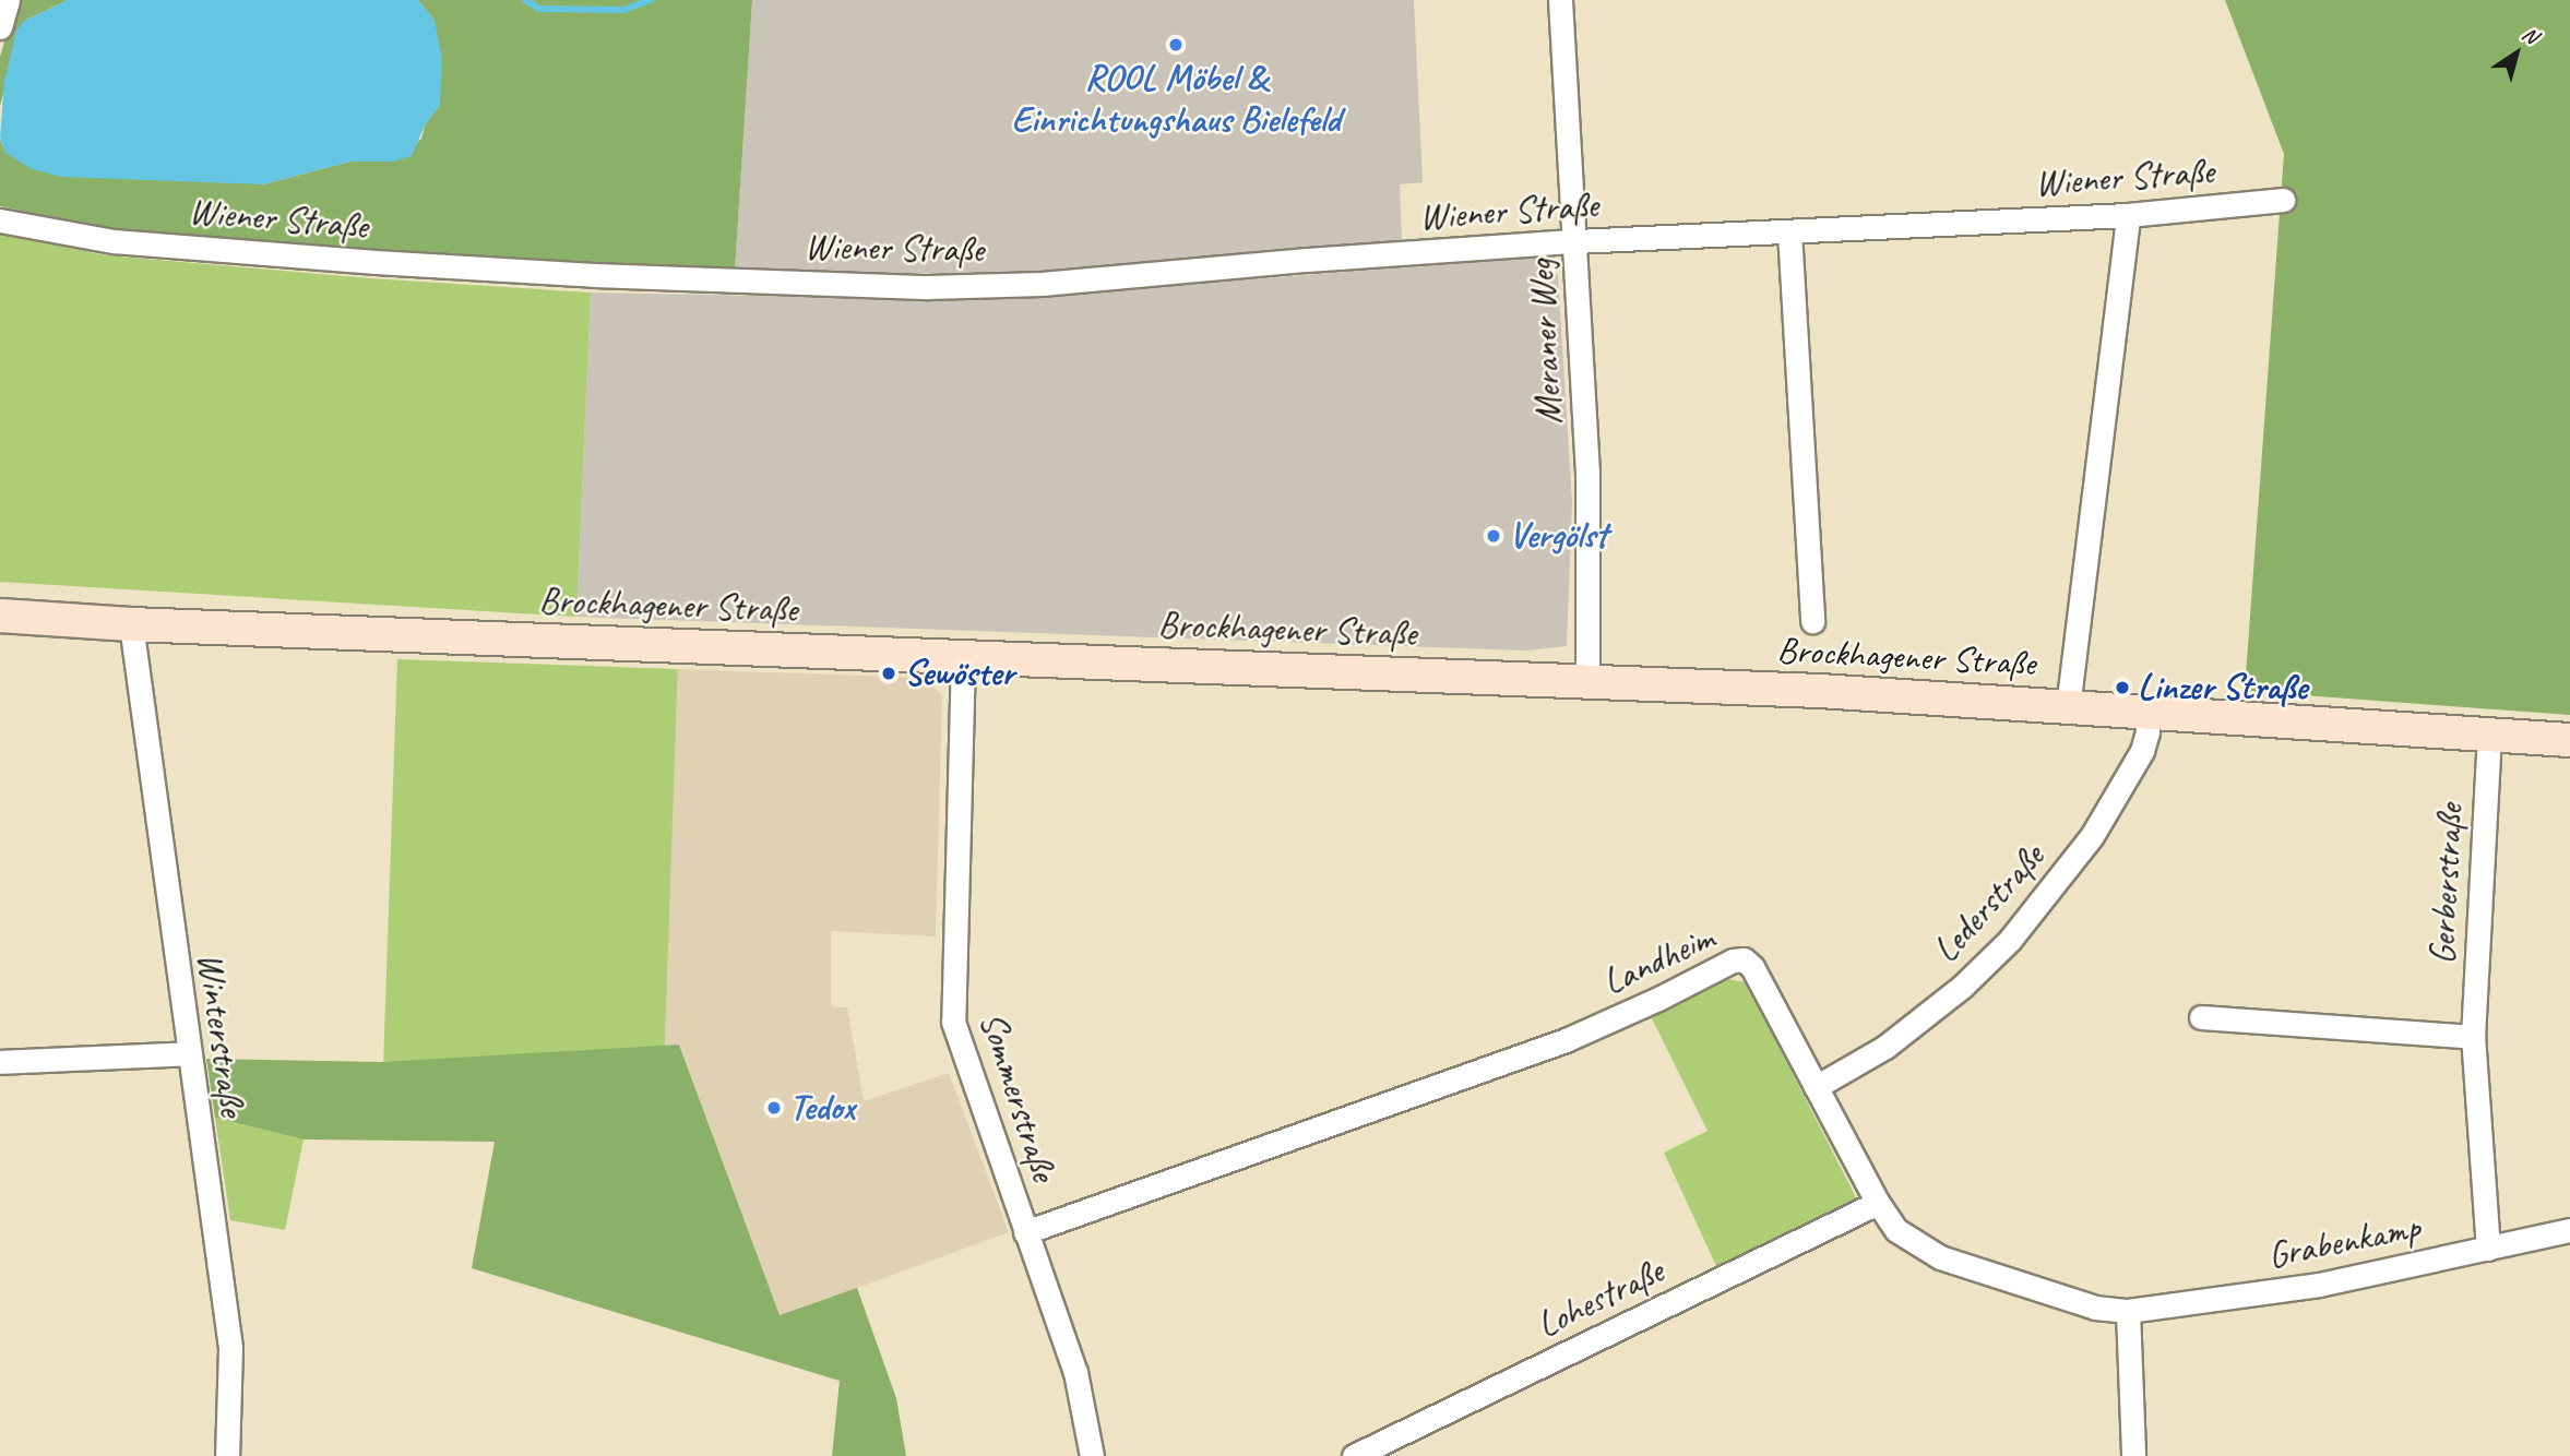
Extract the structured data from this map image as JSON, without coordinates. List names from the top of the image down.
{
  "streets": {
    "main road": ["Brockhagener Straße"],
    "street": [
      "Wiener Straße",
      "Meraner Weg",
      "Gerberstraße",
      "Lederstraße",
      "Landheim",
      "Winterstraße",
      "Sommerstraße",
      "Grabenkamp",
      "Lohestraße"
    ]
  },
  "crossings": [
    ["Wiener Straße", "Meraner Weg"],
    ["Meraner Weg", "Brockhagener Straße"],
    ["Brockhagener Straße", "Gerberstraße"],
    ["Brockhagener Straße", "Lederstraße"],
    ["Brockhagener Straße", "Winterstraße"],
    ["Brockhagener Straße", "Sommerstraße"],
    ["Gerberstraße", "Grabenkamp"],
    ["Lederstraße", "Landheim"],
    ["Landheim", "Sommerstraße"],
    ["Landheim", "Grabenkamp"],
    ["Landheim", "Lohestraße"]
  ],
  "places": [
    "ROOL Möbel & Einrichtungshaus Bielefeld",
    "Vergölst",
    "Sewöster",
    "Linzer Straße",
    "Tedox"
  ],
  "north": "top right"
}
